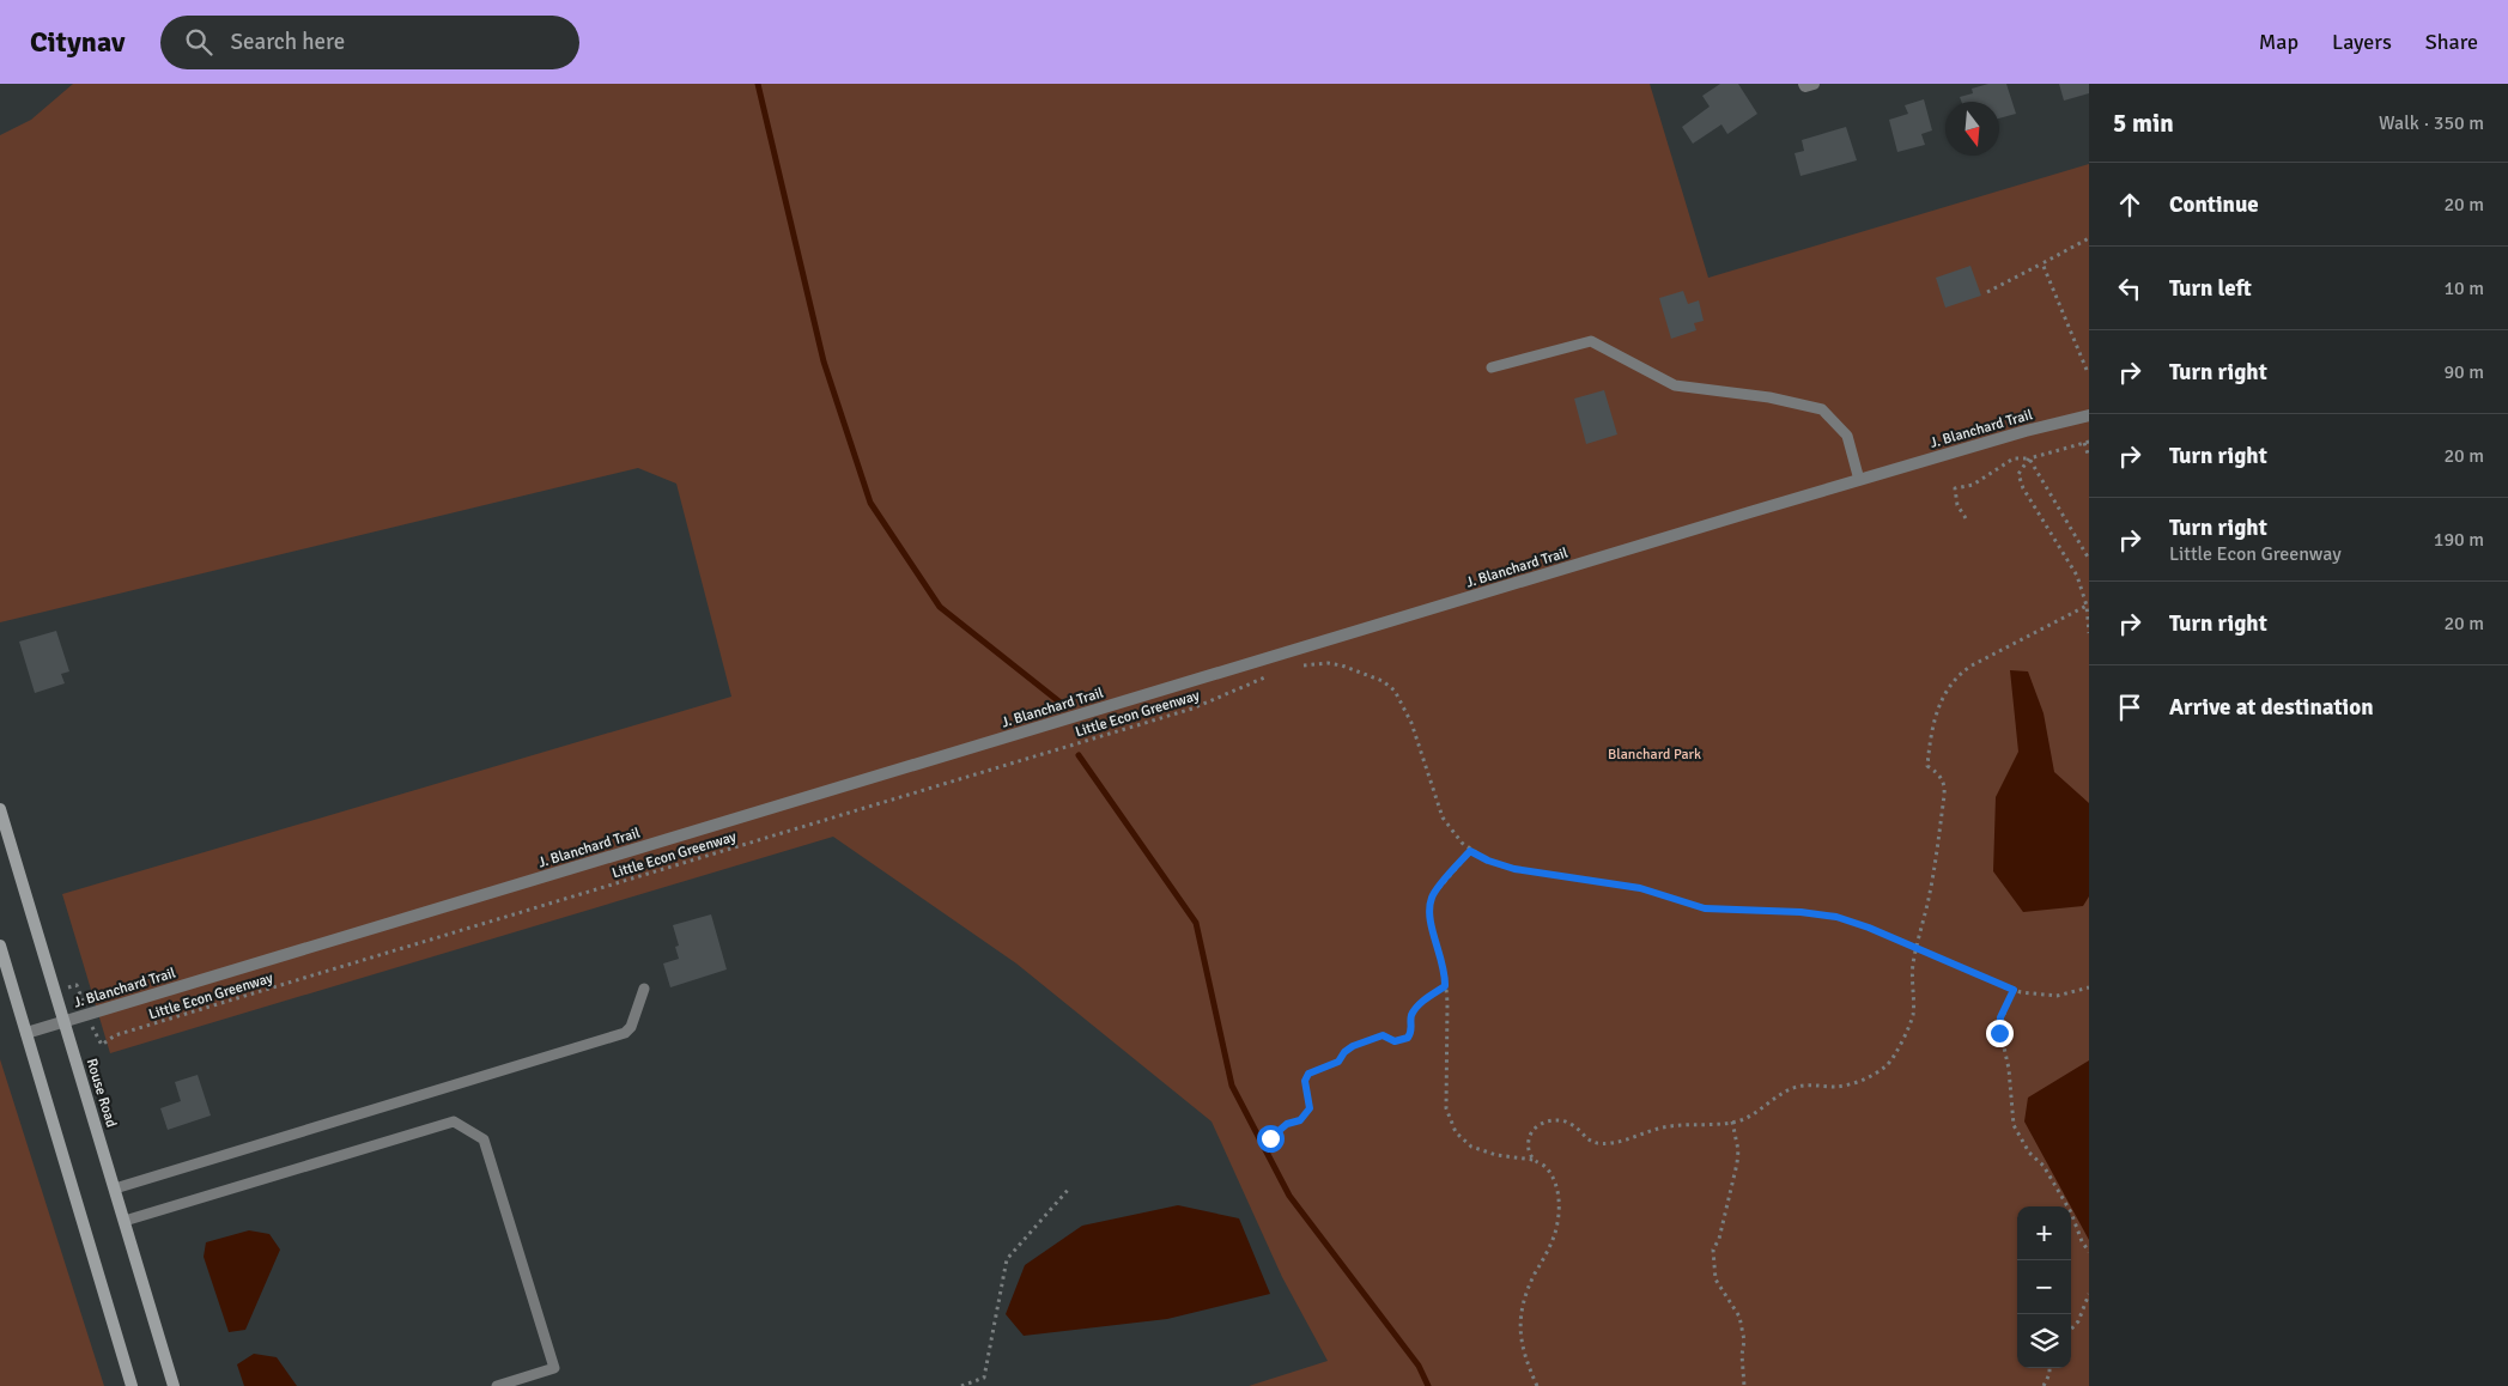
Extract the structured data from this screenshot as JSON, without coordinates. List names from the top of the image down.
{
  "streets": {
    "street": ["J. Blanchard Trail", "Rouse Road"],
    "path": ["Little Econ Greenway"]
  },
  "crossings": [
    ["J. Blanchard Trail", "Rouse Road"]
  ],
  "parks": ["Blanchard Park"],
  "north": "bottom",
  "page": {
    "header": "Citynav",
    "search": "Search here",
    "nav": ["Map", "Layers", "Share"],
    "heading": ["5 min", "Walk · 350 m"],
    "list": [
      ["Continue", "20 m"],
      ["Turn left", "10 m"],
      ["Turn right", "90 m"],
      ["Turn right", "20 m"],
      ["Turn right", "Little Econ Greenway", "190 m"],
      ["Turn right", "20 m"],
      "Arrive at destination"
    ],
    "map_buttons": ["+", "−"]
  }
}
